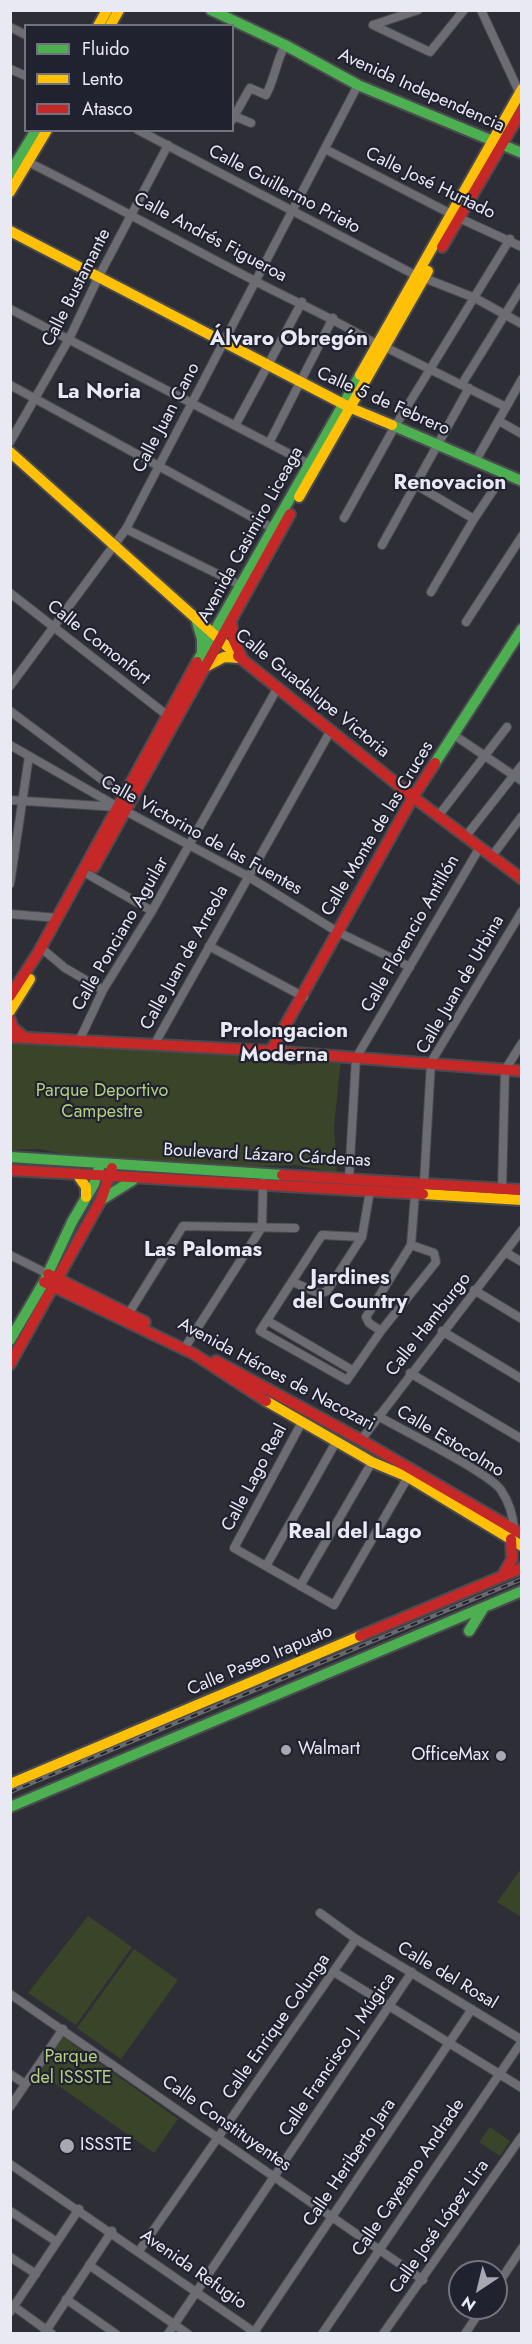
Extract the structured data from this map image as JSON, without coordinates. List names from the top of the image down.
{
  "streets": {
    "main road": [
      "Avenida Independencia",
      "Calle 5 de Febrero",
      "Avenida Casimiro Liceaga",
      "Calle Guadalupe Victoria",
      "Calle Monte de las Cruces",
      "Boulevard Lázaro Cárdenas",
      "Avenida Héroes de Nacozari",
      "Calle Paseo Irapuato"
    ],
    "street": [
      "Calle José Hurtado",
      "Calle Guillermo Prieto",
      "Calle Andrés Figueroa",
      "Calle Bustamante",
      "Calle Juan Cano",
      "Calle Comonfort",
      "Calle Victorino de las Fuentes",
      "Calle Ponciano Aguilar",
      "Calle Florencio Antillón",
      "Calle Juan de Arreola",
      "Calle Juan de Urbina",
      "Calle Hamburgo",
      "Calle Estocolmo",
      "Calle Lago Real",
      "Calle del Rosal",
      "Calle Enrique Colunga",
      "Calle Francisco J. Múgica",
      "Calle Constituyentes",
      "Calle Heriberto Jara",
      "Calle Cayetano Andrade",
      "Calle José López Lira",
      "Avenida Refugio"
    ]
  },
  "crossings": [
    ["Avenida Independencia", "Calle Juan Cano"],
    ["Avenida Independencia", "Avenida Casimiro Liceaga"],
    ["Calle José Hurtado", "Calle Juan Cano"],
    ["Calle José Hurtado", "Avenida Casimiro Liceaga"],
    ["Calle Guillermo Prieto", "Calle Bustamante"],
    ["Calle Guillermo Prieto", "Calle Juan Cano"],
    ["Calle Guillermo Prieto", "Avenida Casimiro Liceaga"],
    ["Calle Andrés Figueroa", "Calle Bustamante"],
    ["Calle Andrés Figueroa", "Calle Juan Cano"],
    ["Calle Andrés Figueroa", "Avenida Casimiro Liceaga"],
    ["Calle Bustamante", "Calle 5 de Febrero"],
    ["Calle 5 de Febrero", "Calle Juan Cano"],
    ["Calle 5 de Febrero", "Avenida Casimiro Liceaga"],
    ["Calle Juan Cano", "Calle Comonfort"],
    ["Calle Juan Cano", "Calle Guadalupe Victoria"],
    ["Avenida Casimiro Liceaga", "Calle Comonfort"],
    ["Avenida Casimiro Liceaga", "Calle Guadalupe Victoria"],
    ["Avenida Casimiro Liceaga", "Calle Victorino de las Fuentes"],
    ["Calle Guadalupe Victoria", "Calle Monte de las Cruces"],
    ["Calle Guadalupe Victoria", "Calle Ponciano Aguilar"],
    ["Calle Guadalupe Victoria", "Calle Florencio Antillón"],
    ["Calle Guadalupe Victoria", "Calle Juan de Arreola"],
    ["Calle Monte de las Cruces", "Calle Victorino de las Fuentes"],
    ["Calle Victorino de las Fuentes", "Calle Ponciano Aguilar"],
    ["Calle Victorino de las Fuentes", "Calle Florencio Antillón"],
    ["Calle Victorino de las Fuentes", "Calle Juan de Arreola"],
    ["Calle Florencio Antillón", "Boulevard Lázaro Cárdenas"],
    ["Calle Juan de Urbina", "Boulevard Lázaro Cárdenas"],
    ["Calle Hamburgo", "Avenida Héroes de Nacozari"],
    ["Calle Hamburgo", "Calle Estocolmo"],
    ["Avenida Héroes de Nacozari", "Calle Estocolmo"],
    ["Avenida Héroes de Nacozari", "Calle Lago Real"],
    ["Calle del Rosal", "Calle Enrique Colunga"],
    ["Calle del Rosal", "Calle Francisco J. Múgica"],
    ["Calle del Rosal", "Calle Heriberto Jara"],
    ["Calle del Rosal", "Calle Cayetano Andrade"],
    ["Calle Enrique Colunga", "Calle Constituyentes"],
    ["Calle Enrique Colunga", "Avenida Refugio"],
    ["Calle Francisco J. Múgica", "Calle Constituyentes"],
    ["Calle Francisco J. Múgica", "Avenida Refugio"],
    ["Calle Constituyentes", "Calle Heriberto Jara"],
    ["Calle Constituyentes", "Calle Cayetano Andrade"],
    ["Calle Constituyentes", "Calle José López Lira"],
    ["Calle Heriberto Jara", "Avenida Refugio"]
  ],
  "districts": [
    "Álvaro Obregón",
    "La Noria",
    "Renovacion",
    "Prolongacion Moderna",
    "Las Palomas",
    "Jardines del Country",
    "Real del Lago"
  ],
  "parks": ["Parque Deportivo Campestre", "Parque del ISSSTE"],
  "places": ["Walmart", "OfficeMax", "ISSSTE"],
  "legend": ["Fluido", "Lento", "Atasco"],
  "north": "bottom left"
}
